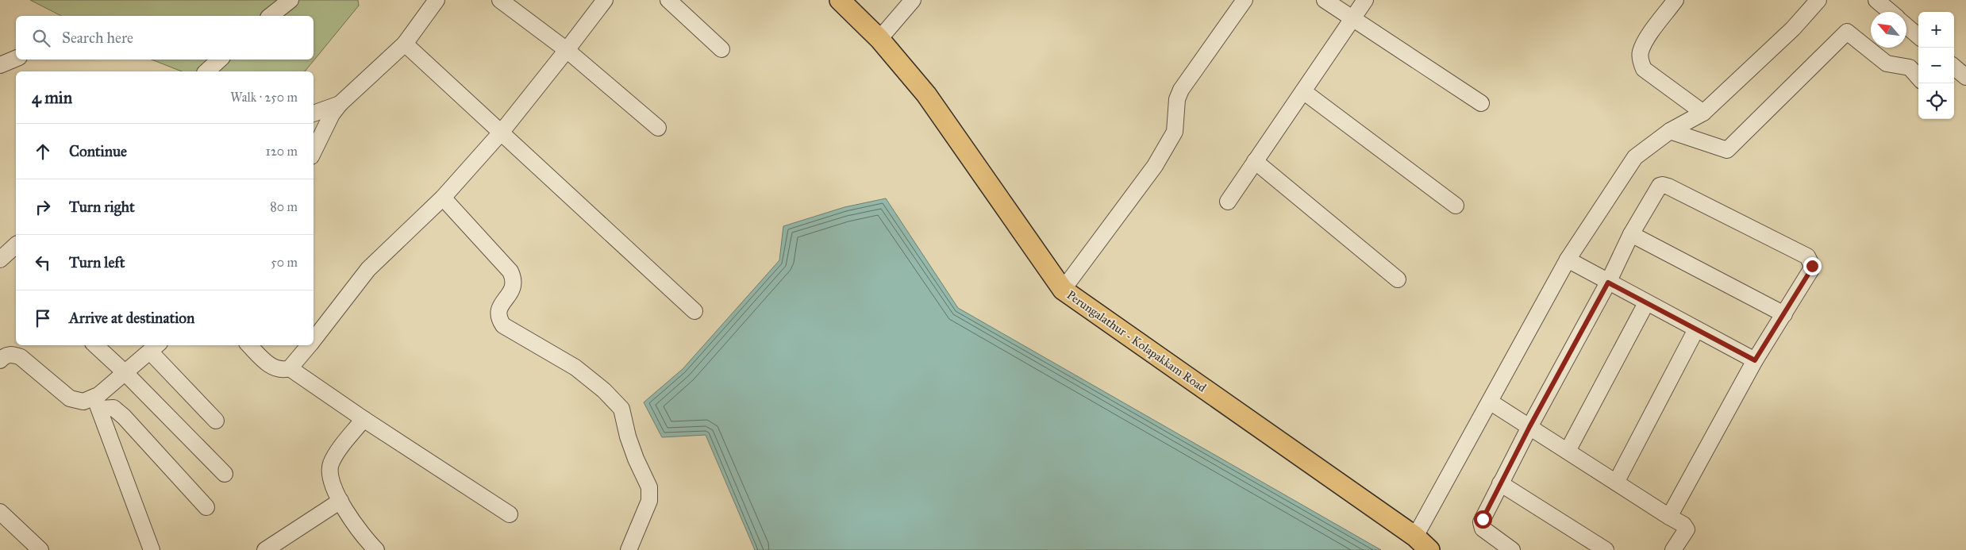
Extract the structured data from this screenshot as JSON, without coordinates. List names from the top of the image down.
{
  "streets": {
    "main road": ["Perungalathur - Kolapakkam Road"]
  },
  "north": "top left",
  "page": {
    "map_buttons": ["+", "−"],
    "search": "Search here",
    "heading": ["4 min", "Walk · 250 m"],
    "list": [
      ["Continue", "120 m"],
      ["Turn right", "80 m"],
      ["Turn left", "50 m"],
      "Arrive at destination"
    ]
  }
}
